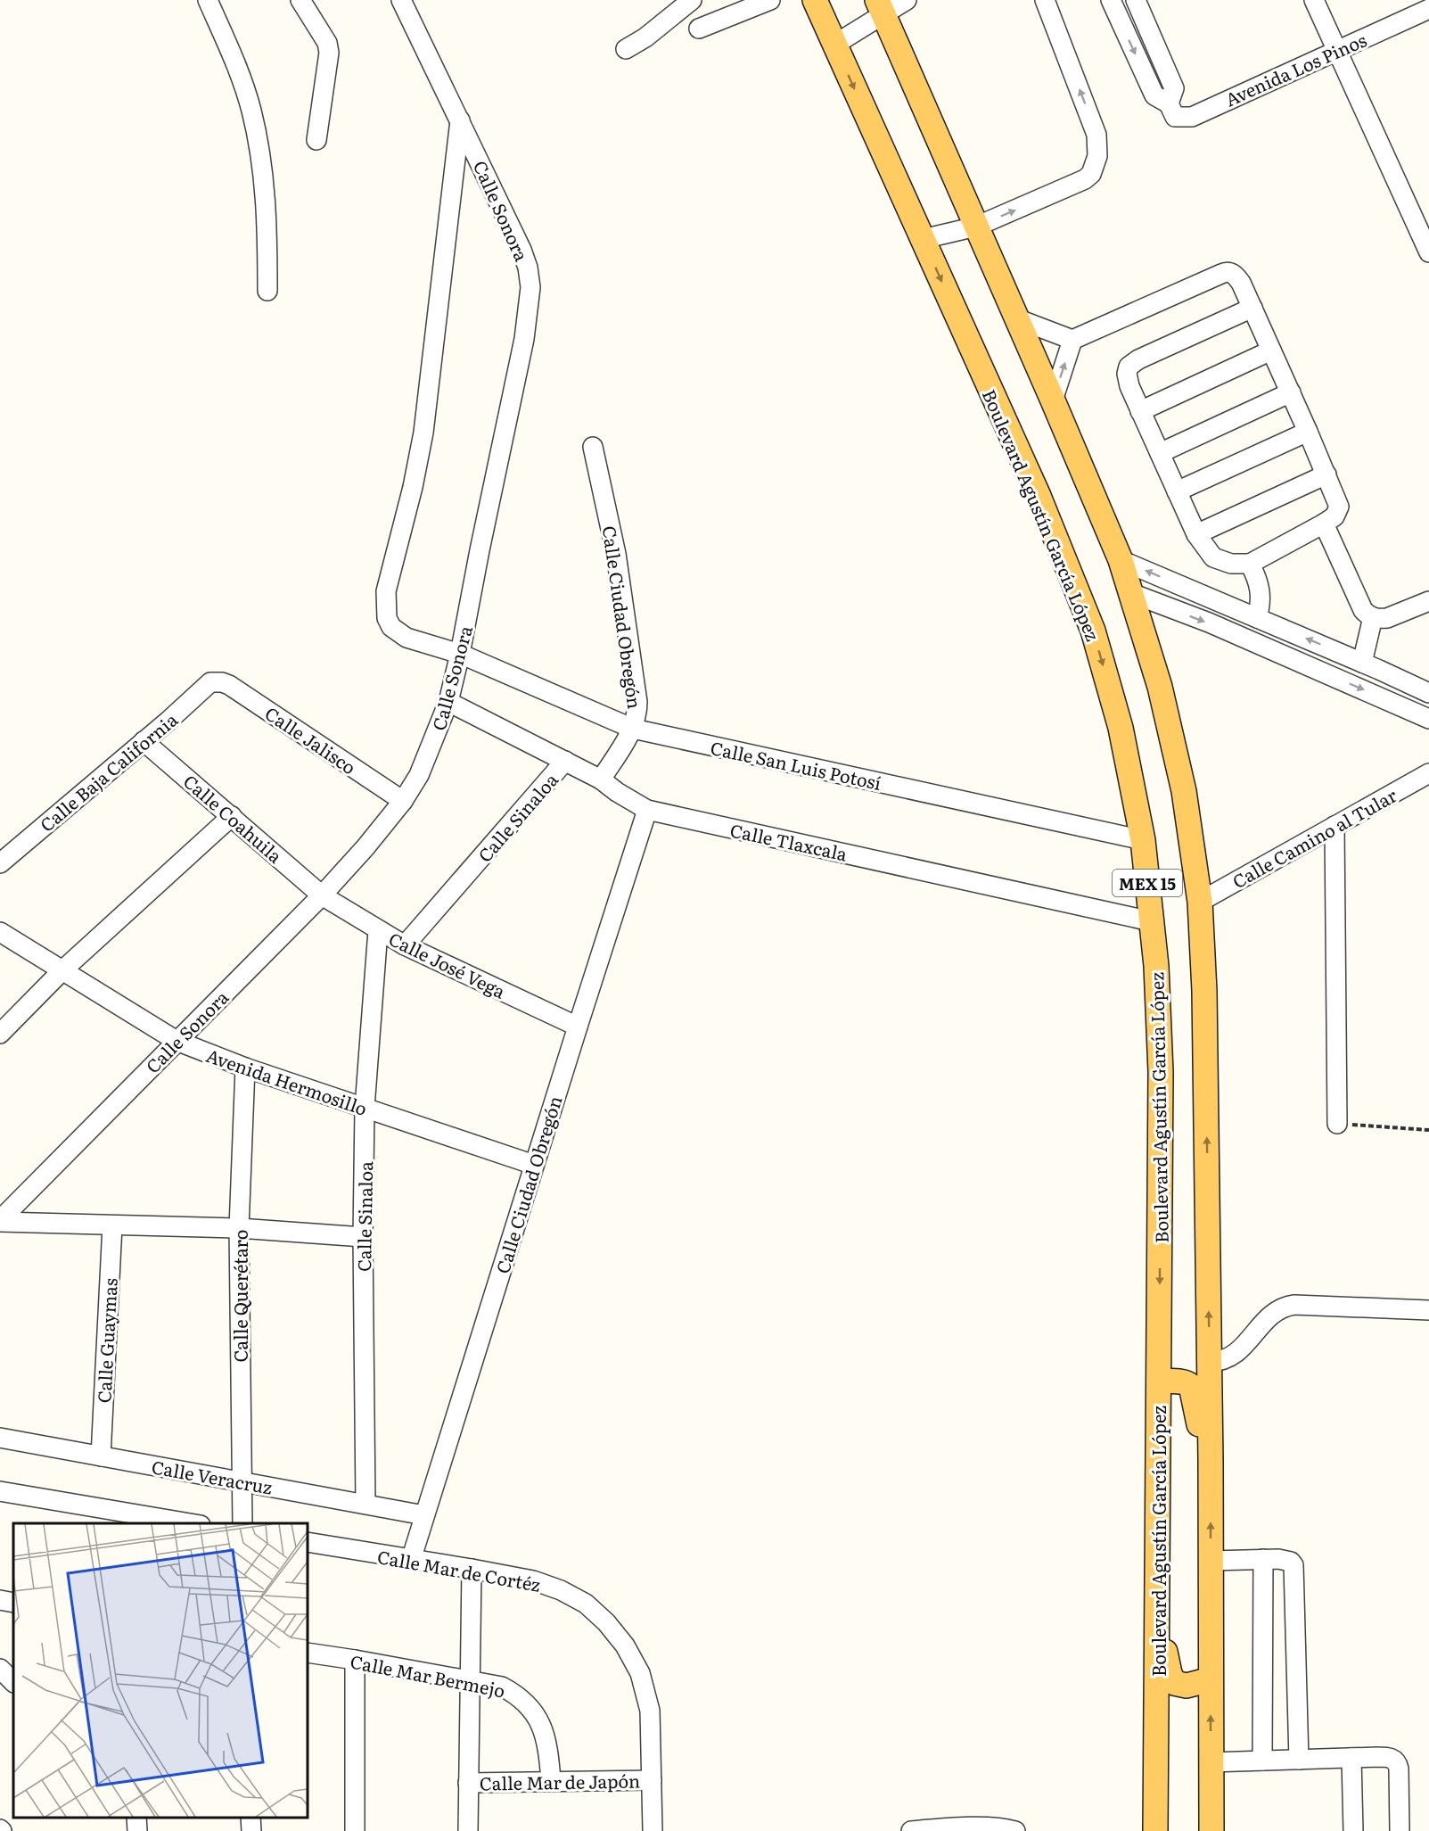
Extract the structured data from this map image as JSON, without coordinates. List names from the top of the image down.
{
  "streets": {
    "main road": ["Boulevard Agustín García López", "MEX 15"],
    "street": [
      "Avenida Los Pinos",
      "Calle Sonora",
      "Calle Ciudad Obregón",
      "Calle Jalisco",
      "Calle San Luis Potosí",
      "Calle Baja California",
      "Calle Sinaloa",
      "Calle Coahuila",
      "Calle Camino al Tular",
      "Calle Tlaxcala",
      "Calle José Vega",
      "Avenida Hermosillo",
      "Calle Querétaro",
      "Calle Guaymas",
      "Calle Veracruz",
      "Calle Mar de Cortéz",
      "Calle Mar Bermejo",
      "Calle Mar de Japón"
    ]
  },
  "crossings": [
    ["Calle Sonora", "Calle Jalisco"],
    ["Calle Sonora", "Calle San Luis Potosí"],
    ["Calle Sonora", "Calle Coahuila"],
    ["Calle Sonora", "Calle Tlaxcala"],
    ["Calle Sonora", "Calle José Vega"],
    ["Calle Sonora", "Avenida Hermosillo"],
    ["Boulevard Agustín García López", "Calle San Luis Potosí"],
    ["Boulevard Agustín García López", "Calle Tlaxcala"],
    ["Calle Ciudad Obregón", "Calle San Luis Potosí"],
    ["Calle Ciudad Obregón", "Calle Tlaxcala"],
    ["Calle Ciudad Obregón", "Calle José Vega"],
    ["Calle Ciudad Obregón", "Avenida Hermosillo"],
    ["Calle Ciudad Obregón", "Calle Veracruz"],
    ["Calle Ciudad Obregón", "Calle Mar de Cortéz"],
    ["Calle Jalisco", "Calle Baja California"],
    ["Calle Baja California", "Calle Coahuila"],
    ["Calle Sinaloa", "Calle Tlaxcala"],
    ["Calle Sinaloa", "Calle José Vega"],
    ["Calle Sinaloa", "Avenida Hermosillo"],
    ["Calle Sinaloa", "Calle Veracruz"],
    ["Calle Coahuila", "Calle José Vega"],
    ["Calle Camino al Tular", "MEX 15"],
    ["Avenida Hermosillo", "Calle Querétaro"],
    ["Calle Querétaro", "Calle Veracruz"],
    ["Calle Guaymas", "Calle Veracruz"],
    ["Calle Mar de Cortéz", "Calle Mar de Japón"],
    ["Calle Mar Bermejo", "Calle Mar de Japón"]
  ]
}
